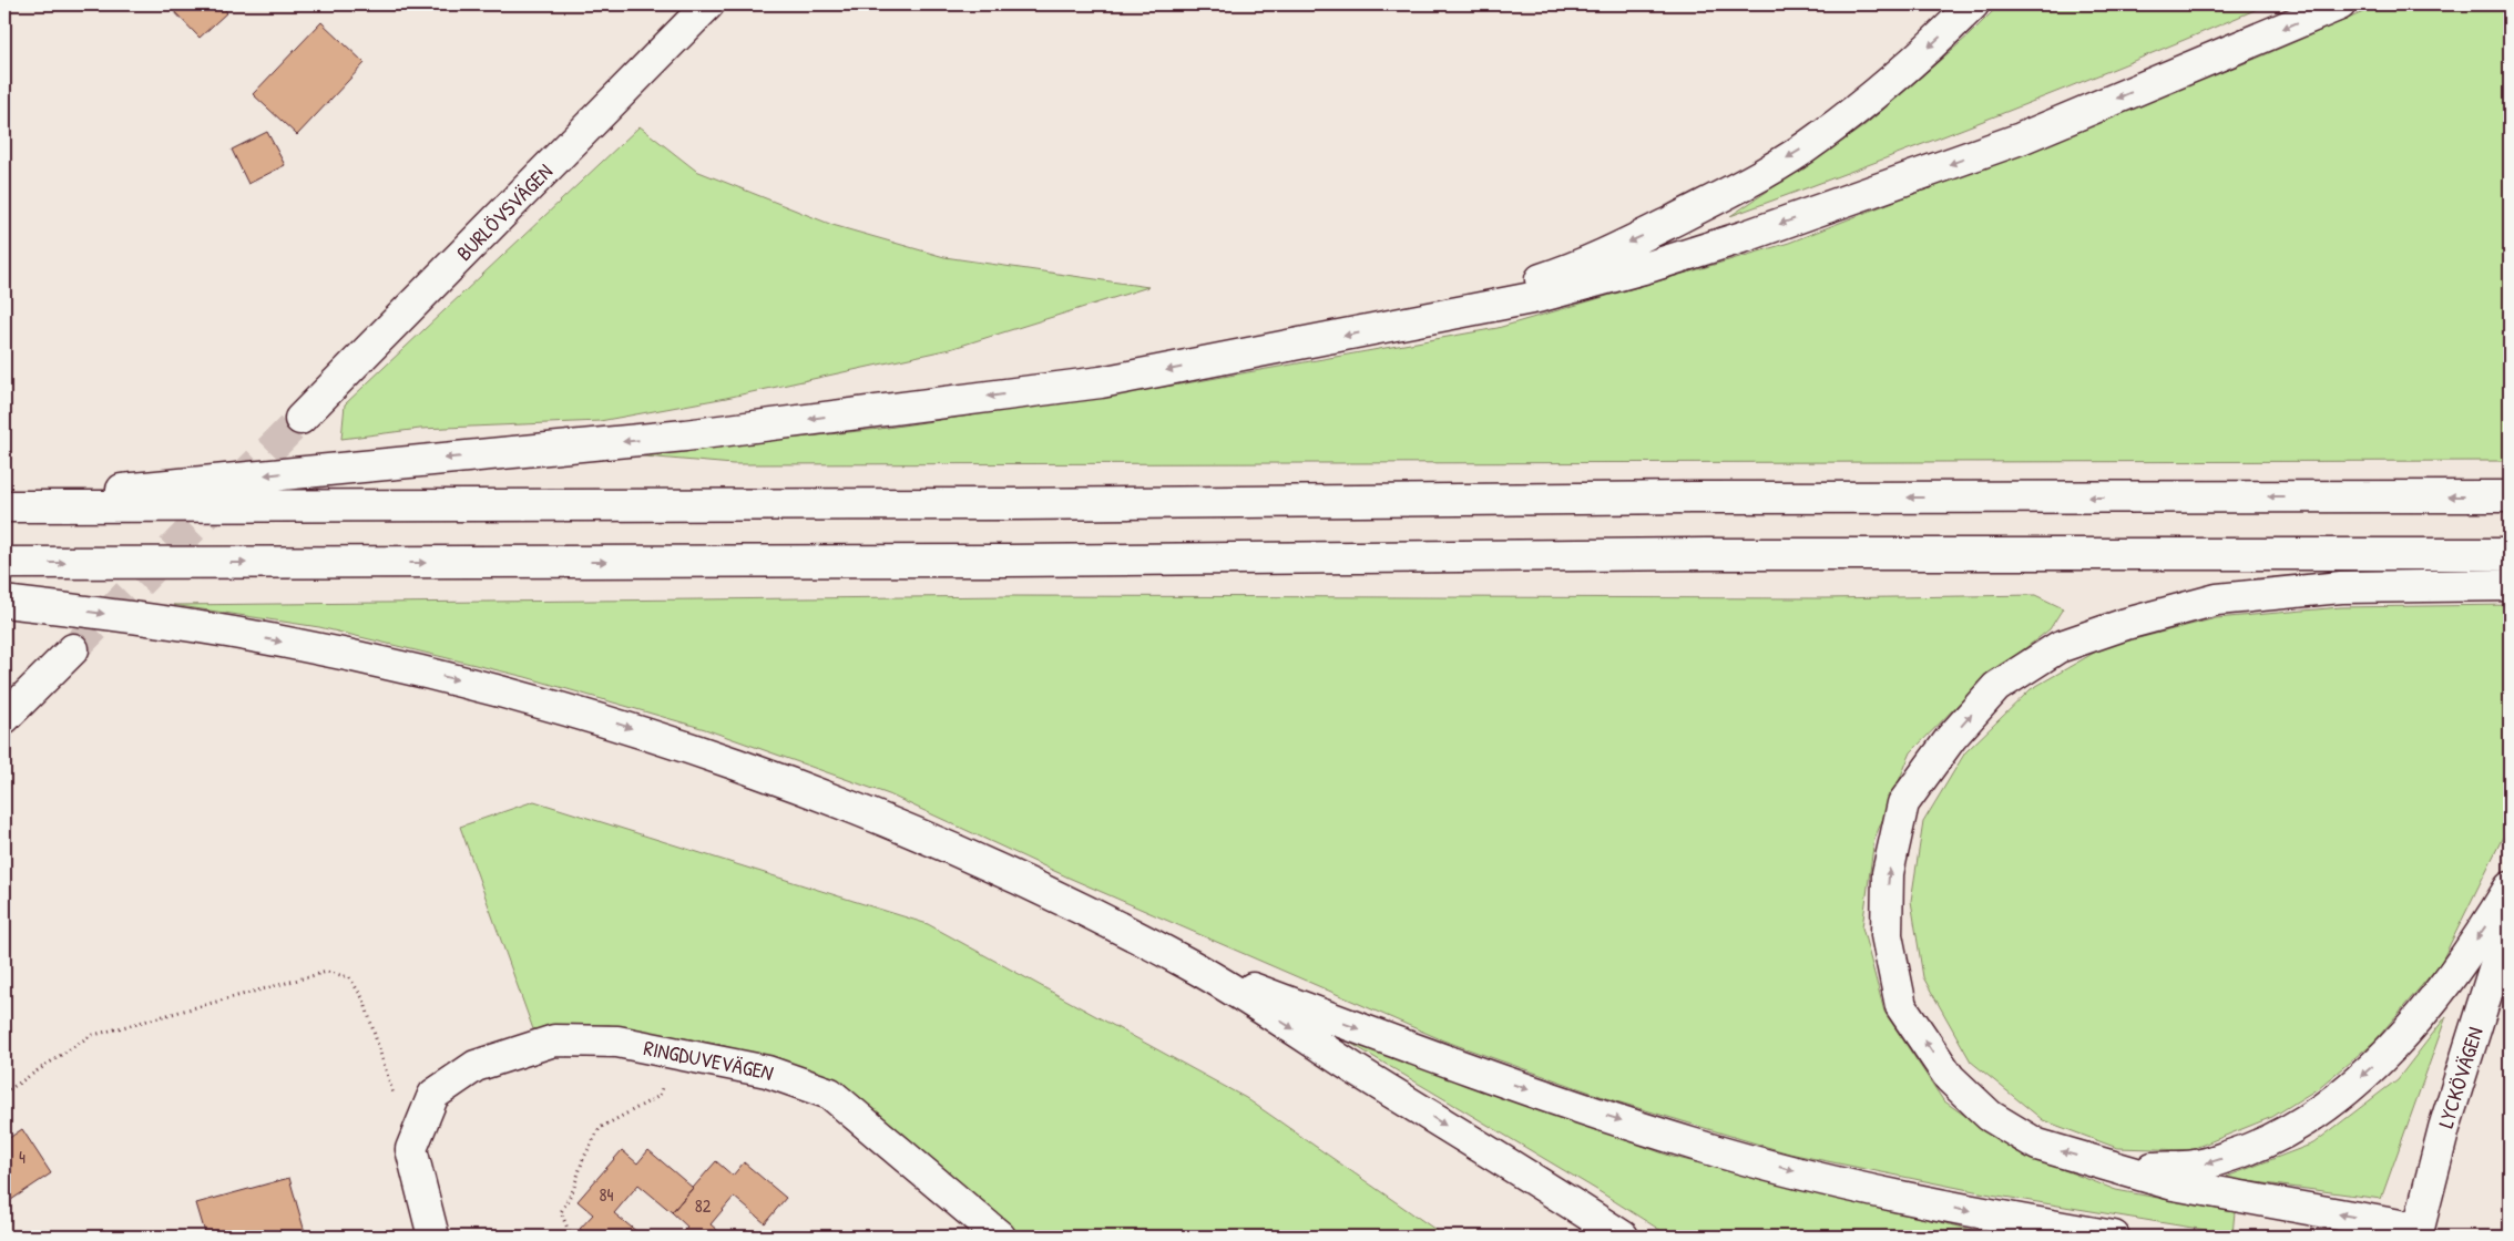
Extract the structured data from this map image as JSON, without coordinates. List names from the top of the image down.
{
  "streets": {
    "main road": ["BURLÖVSVÄGEN", "RINGDUVEVÄGEN", "LYCKÖVÄGEN"]
  },
  "house_numbers": ["4", "84", "82"]
}
